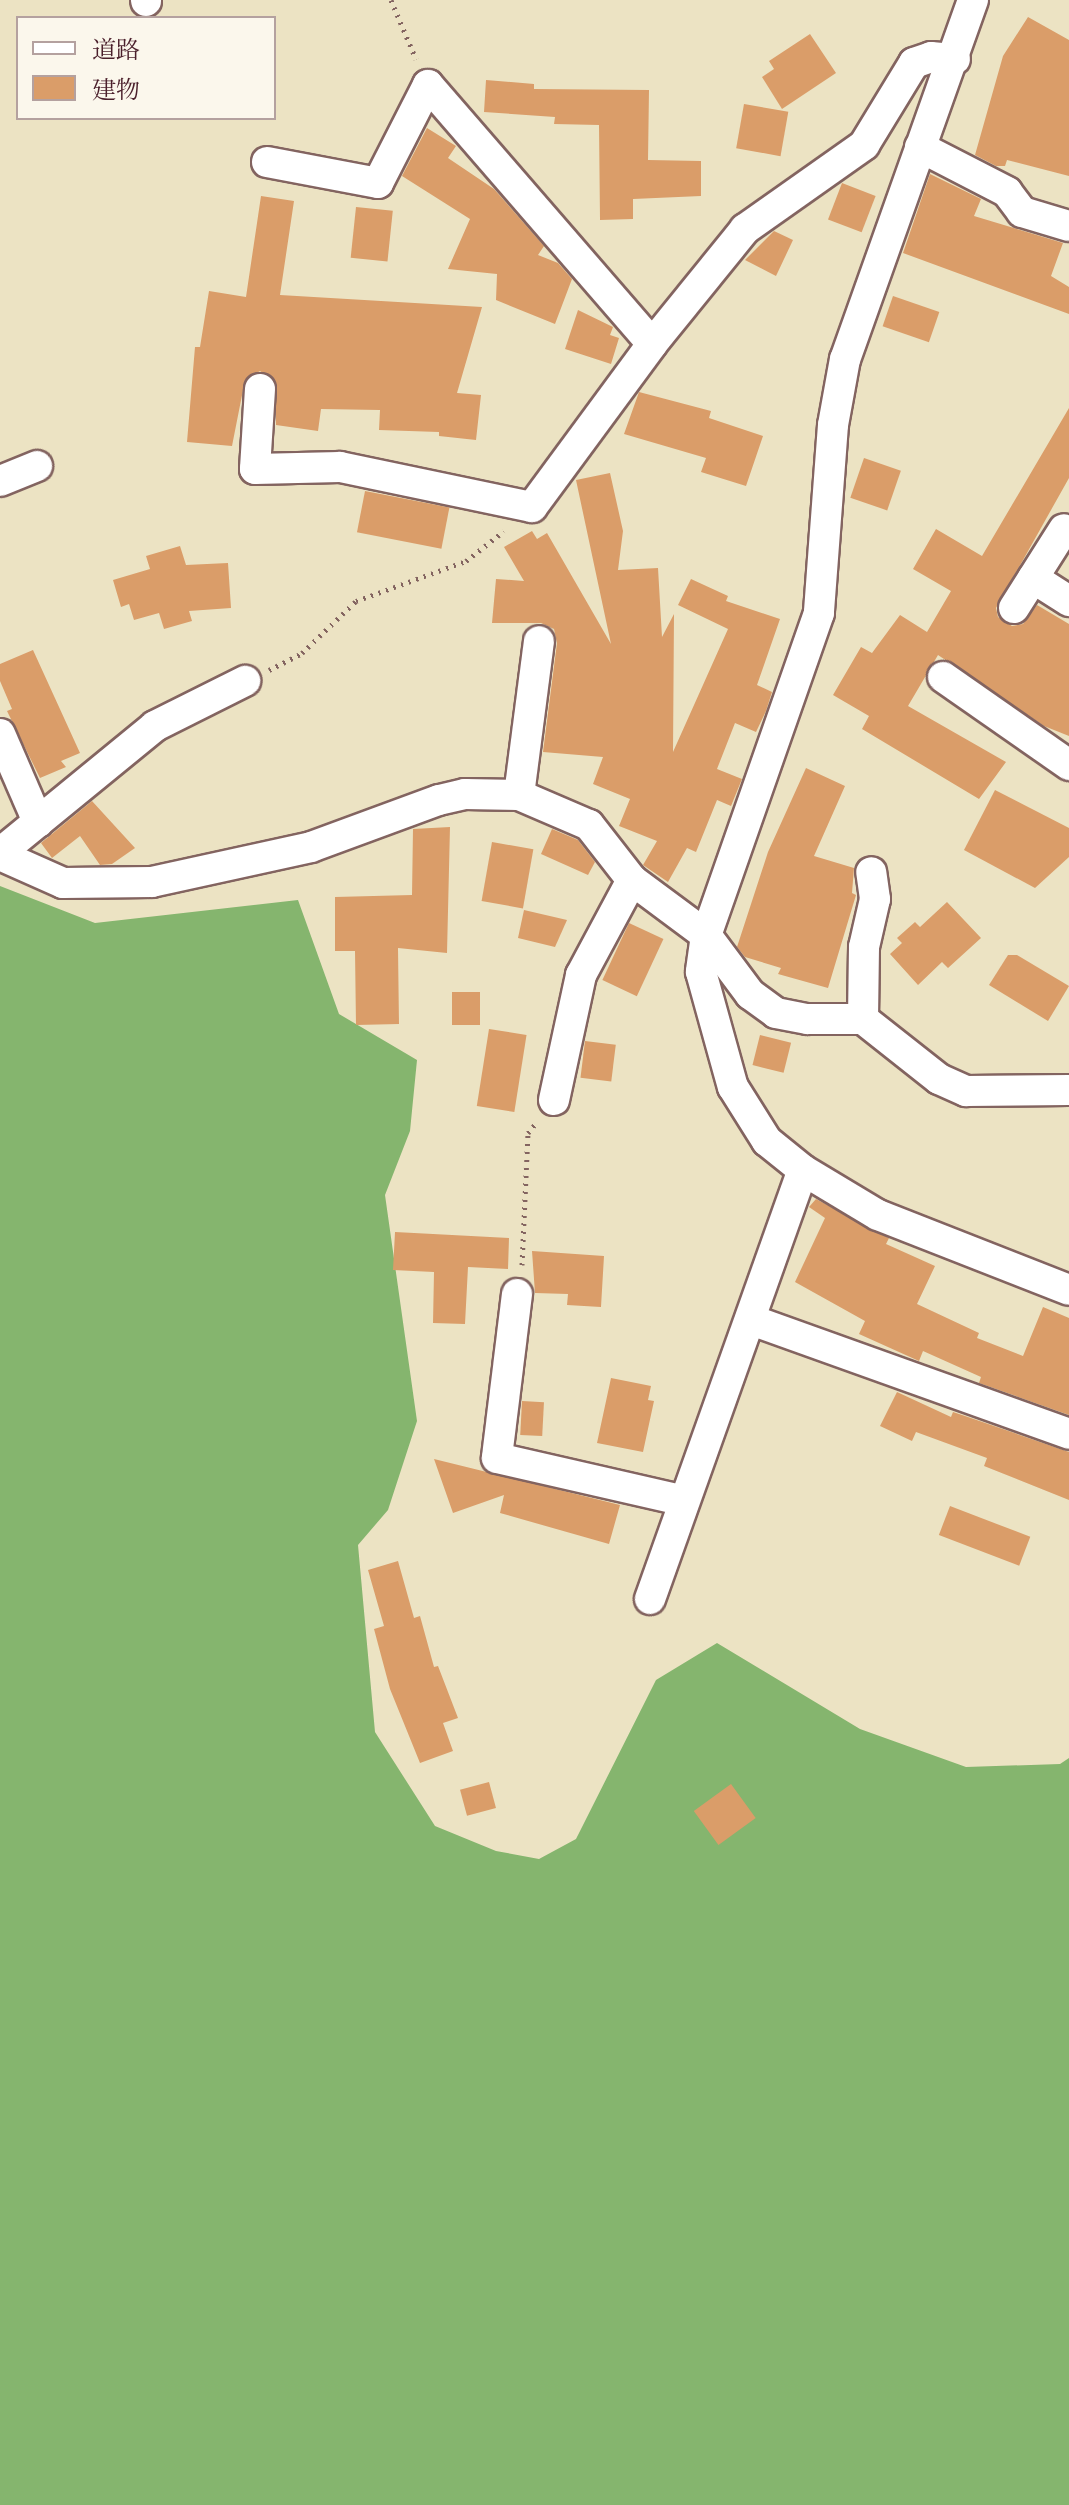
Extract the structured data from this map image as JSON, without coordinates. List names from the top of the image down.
{
  "legend": ["道路", "建物"]
}
